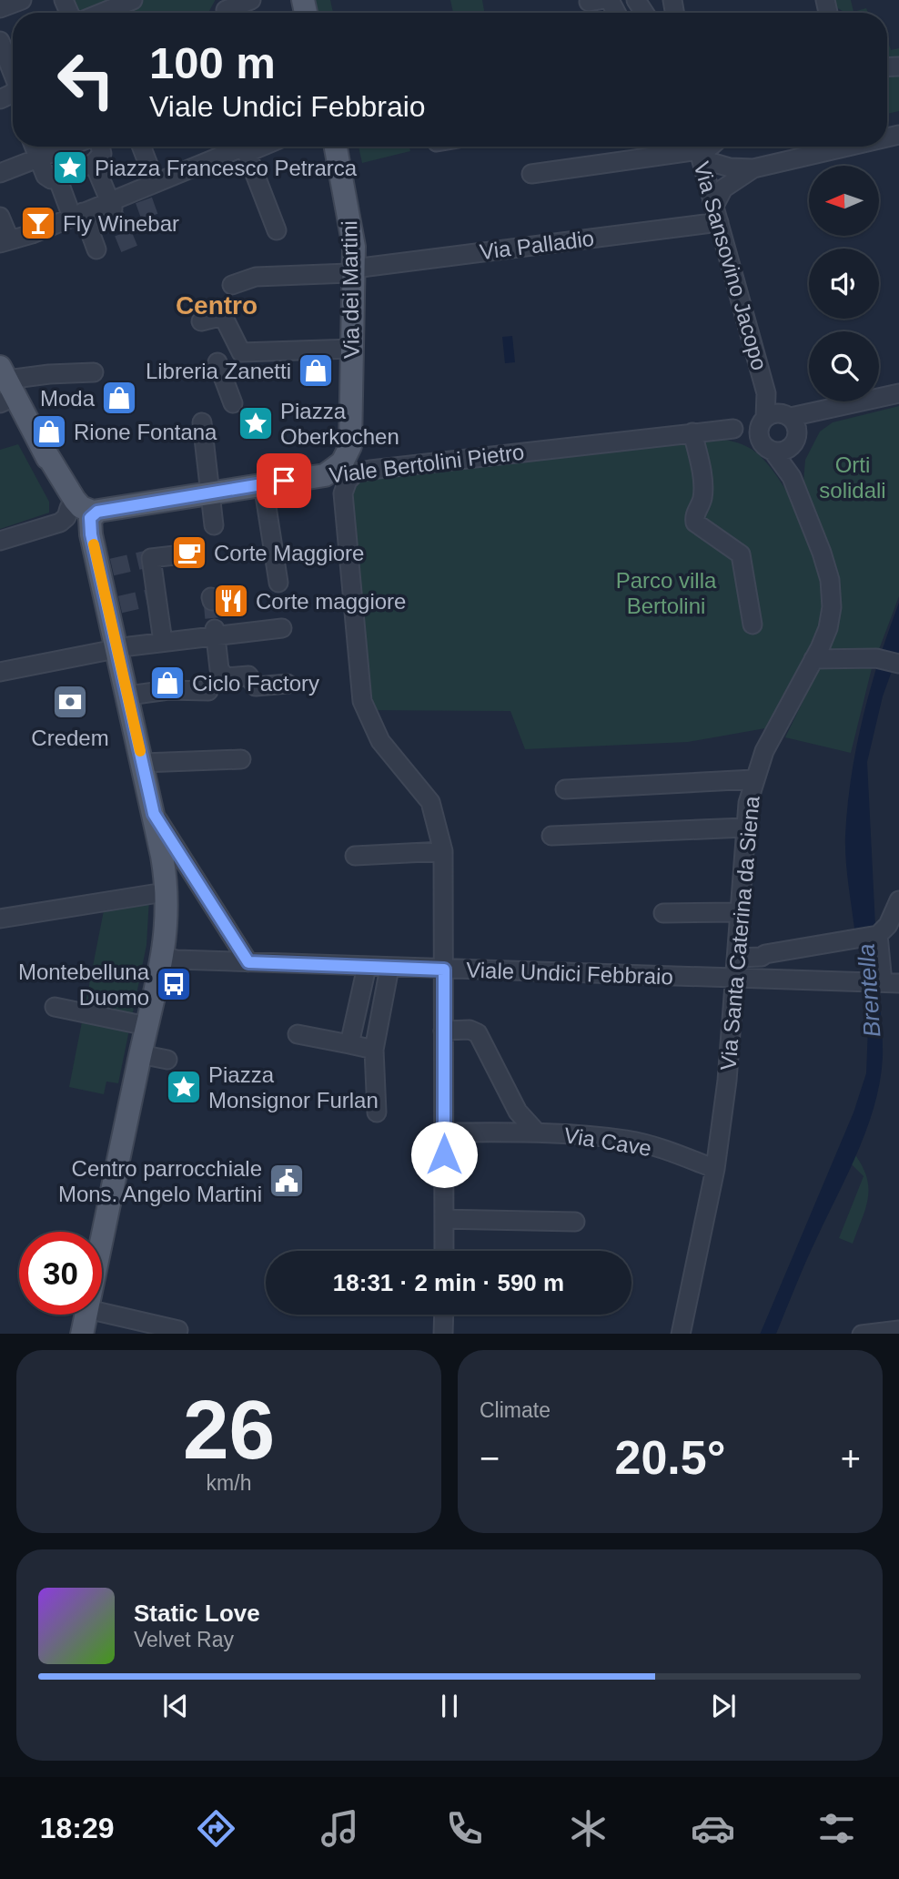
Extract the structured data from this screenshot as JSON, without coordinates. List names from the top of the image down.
{
  "streets": {
    "main road": ["Via dei Martini", "Viale Bertolini Pietro"],
    "street": [
      "Via Palladio",
      "Via Sansovino Jacopo",
      "Via Santa Caterina da Siena",
      "Viale Undici Febbraio",
      "Via Cave"
    ]
  },
  "crossings": [
    ["Via Palladio", "Via Sansovino Jacopo"],
    ["Via Palladio", "Via dei Martini"],
    ["Via Sansovino Jacopo", "Viale Bertolini Pietro"],
    ["Via Sansovino Jacopo", "Via Santa Caterina da Siena"],
    ["Viale Bertolini Pietro", "Via Santa Caterina da Siena"],
    ["Via Santa Caterina da Siena", "Viale Undici Febbraio"],
    ["Via Santa Caterina da Siena", "Via Cave"]
  ],
  "districts": ["Centro"],
  "water": ["Brentella"],
  "parks": ["Orti solidali", "Parco villa Bertolini"],
  "places": {
    "place": ["Piazza Francesco Petrarca", "Piazza Oberkochen", "Piazza Monsignor Furlan"],
    "bar": ["Fly Winebar"],
    "shop": [
      "Libreria Zanetti",
      "Moda",
      "Rione Fontana",
      "Ciclo Factory"
    ],
    "cafe": ["Corte Maggiore"],
    "restaurant": ["Corte maggiore"],
    "bank": ["Credem"],
    "bus stop": ["Montebelluna Duomo"],
    "public building": ["Centro parrocchiale Mons. Angelo Martini"]
  },
  "north": "left",
  "page": {
    "turn": ["100 m", "Viale Undici Febbraio"],
    "limit": "30",
    "trip": "18:31 · 2 min · 590 m",
    "tile": [
      ["26", "km/h"],
      "Climate"
    ],
    "heat": ["−", "20.5°", "+"],
    "song": ["Static Love", "Velvet Ray"],
    "tabs": "18:29"
  }
}
